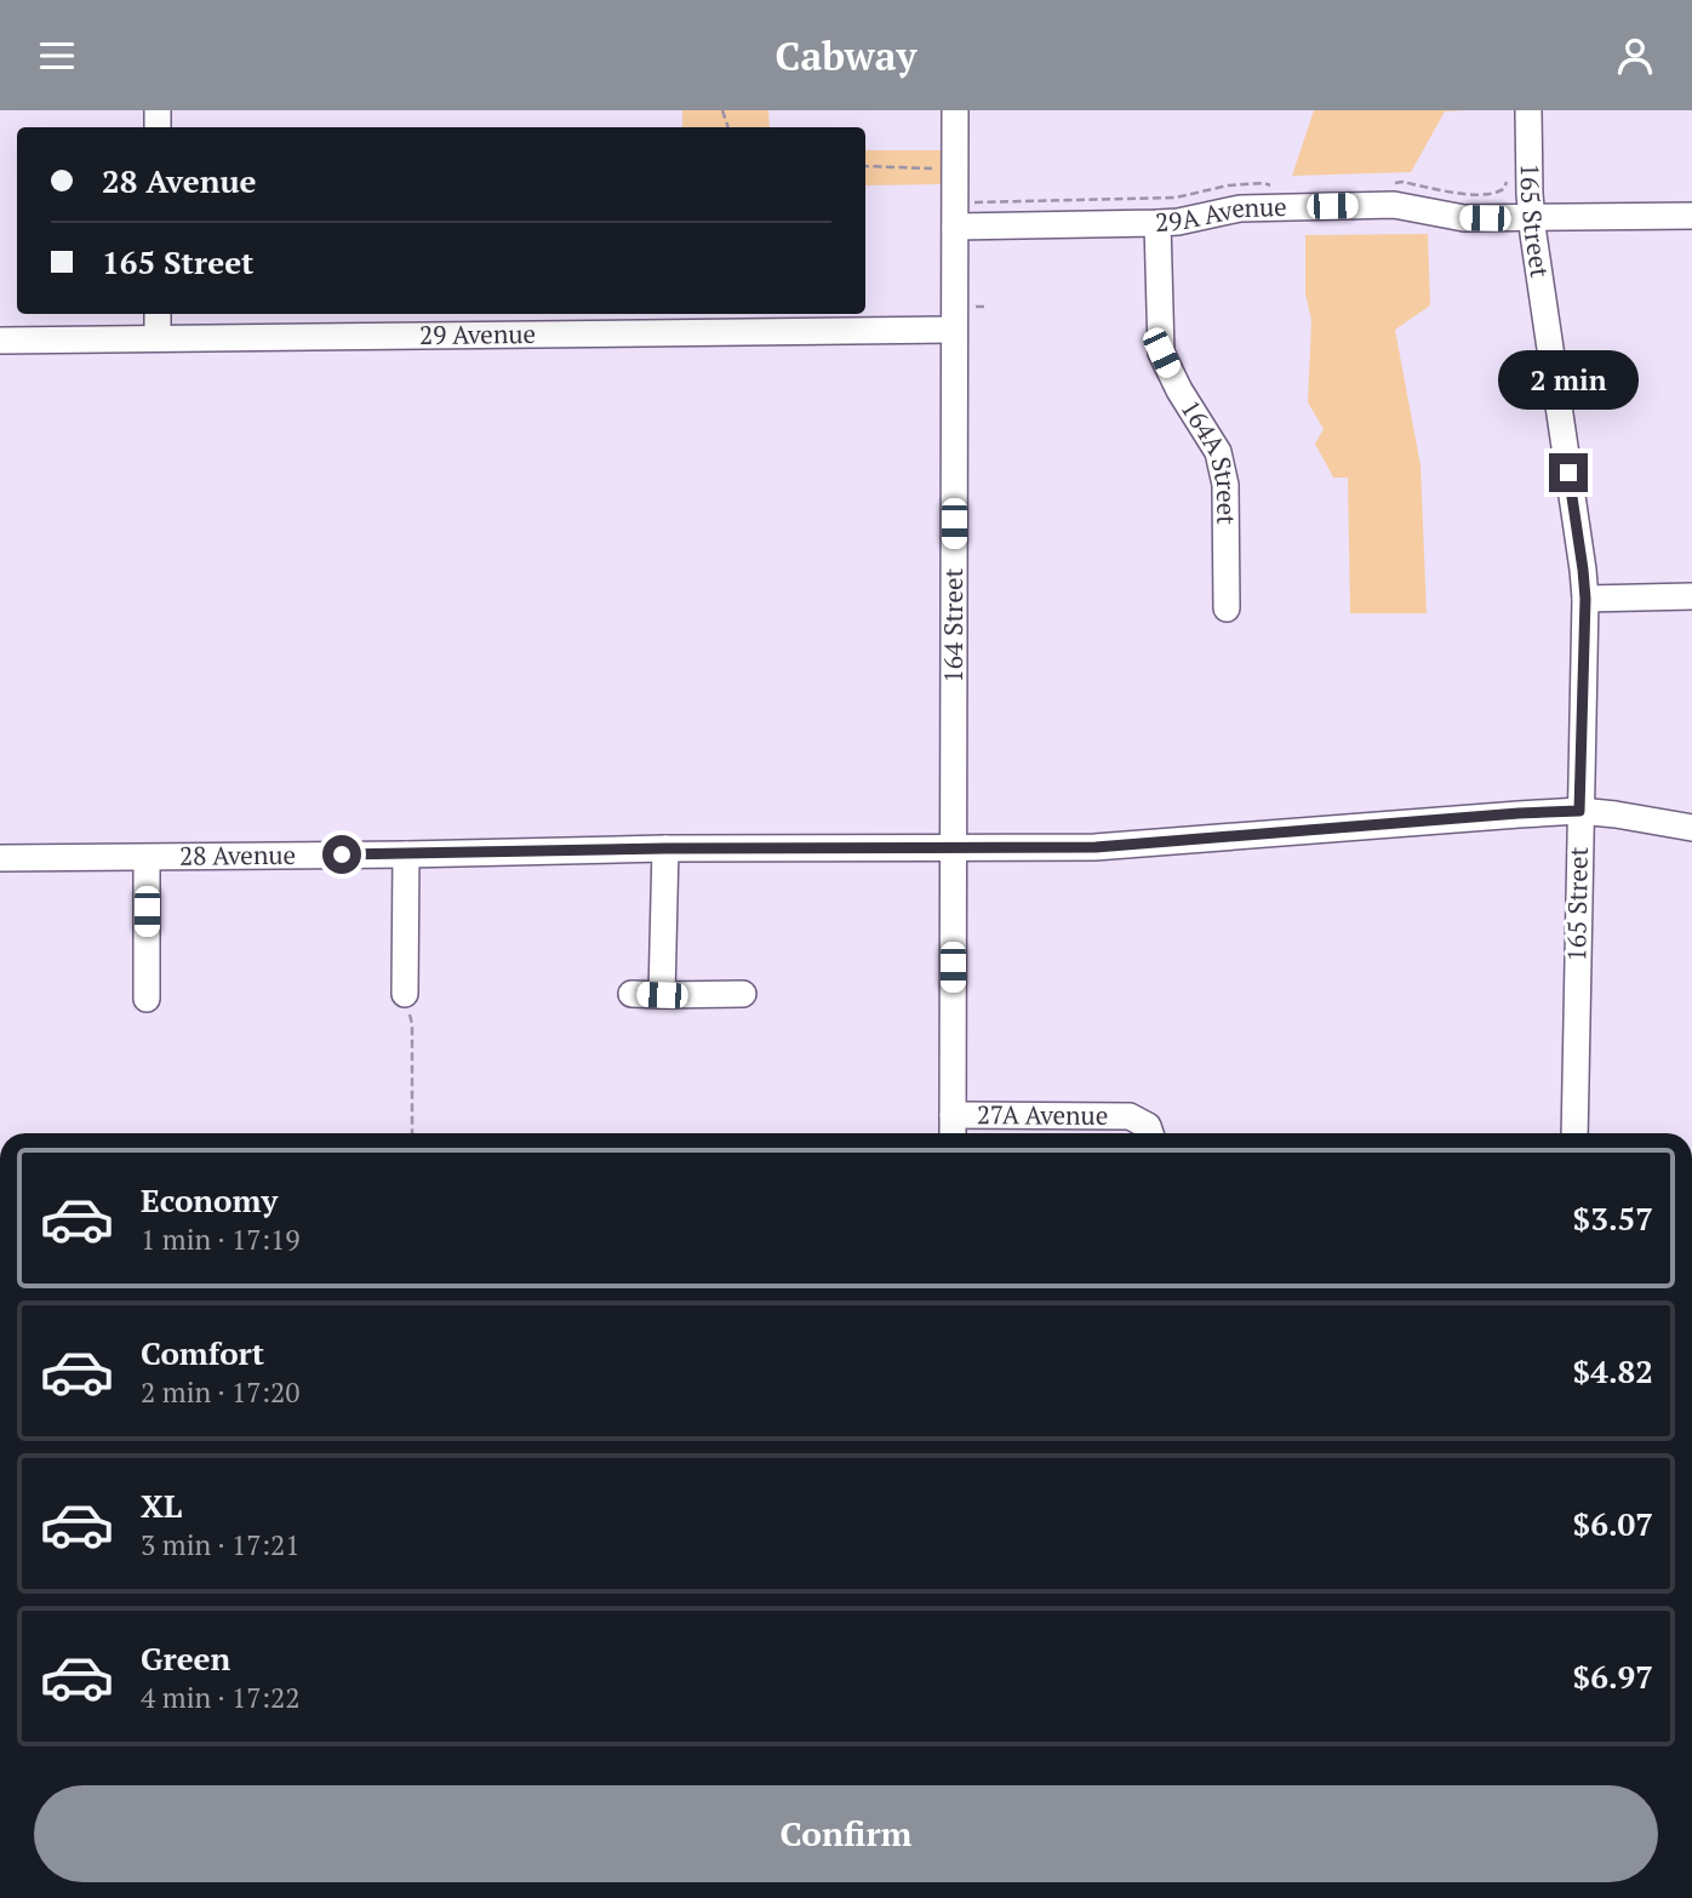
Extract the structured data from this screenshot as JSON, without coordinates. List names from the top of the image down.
{
  "streets": {
    "street": [
      "29A Avenue",
      "165 Street",
      "29 Avenue",
      "164A Street",
      "164 Street",
      "28 Avenue",
      "27A Avenue"
    ]
  },
  "crossings": [
    ["29A Avenue", "165 Street"],
    ["29A Avenue", "164A Street"],
    ["29A Avenue", "164 Street"],
    ["165 Street", "28 Avenue"],
    ["29 Avenue", "164 Street"],
    ["164 Street", "28 Avenue"],
    ["164 Street", "27A Avenue"]
  ],
  "page": {
    "header": "Cabway",
    "banner": ["28 Avenue", "165 Street"],
    "bubble": "2 min",
    "list": [
      {
        "name": "Economy",
        "note": "1 min · 17:19",
        "value": "$3.57"
      },
      {
        "name": "Comfort",
        "note": "2 min · 17:20",
        "value": "$4.82"
      },
      {
        "name": "XL",
        "note": "3 min · 17:21",
        "value": "$6.07"
      },
      {
        "name": "Green",
        "note": "4 min · 17:22",
        "value": "$6.97"
      }
    ],
    "buttons": "Confirm"
  }
}
